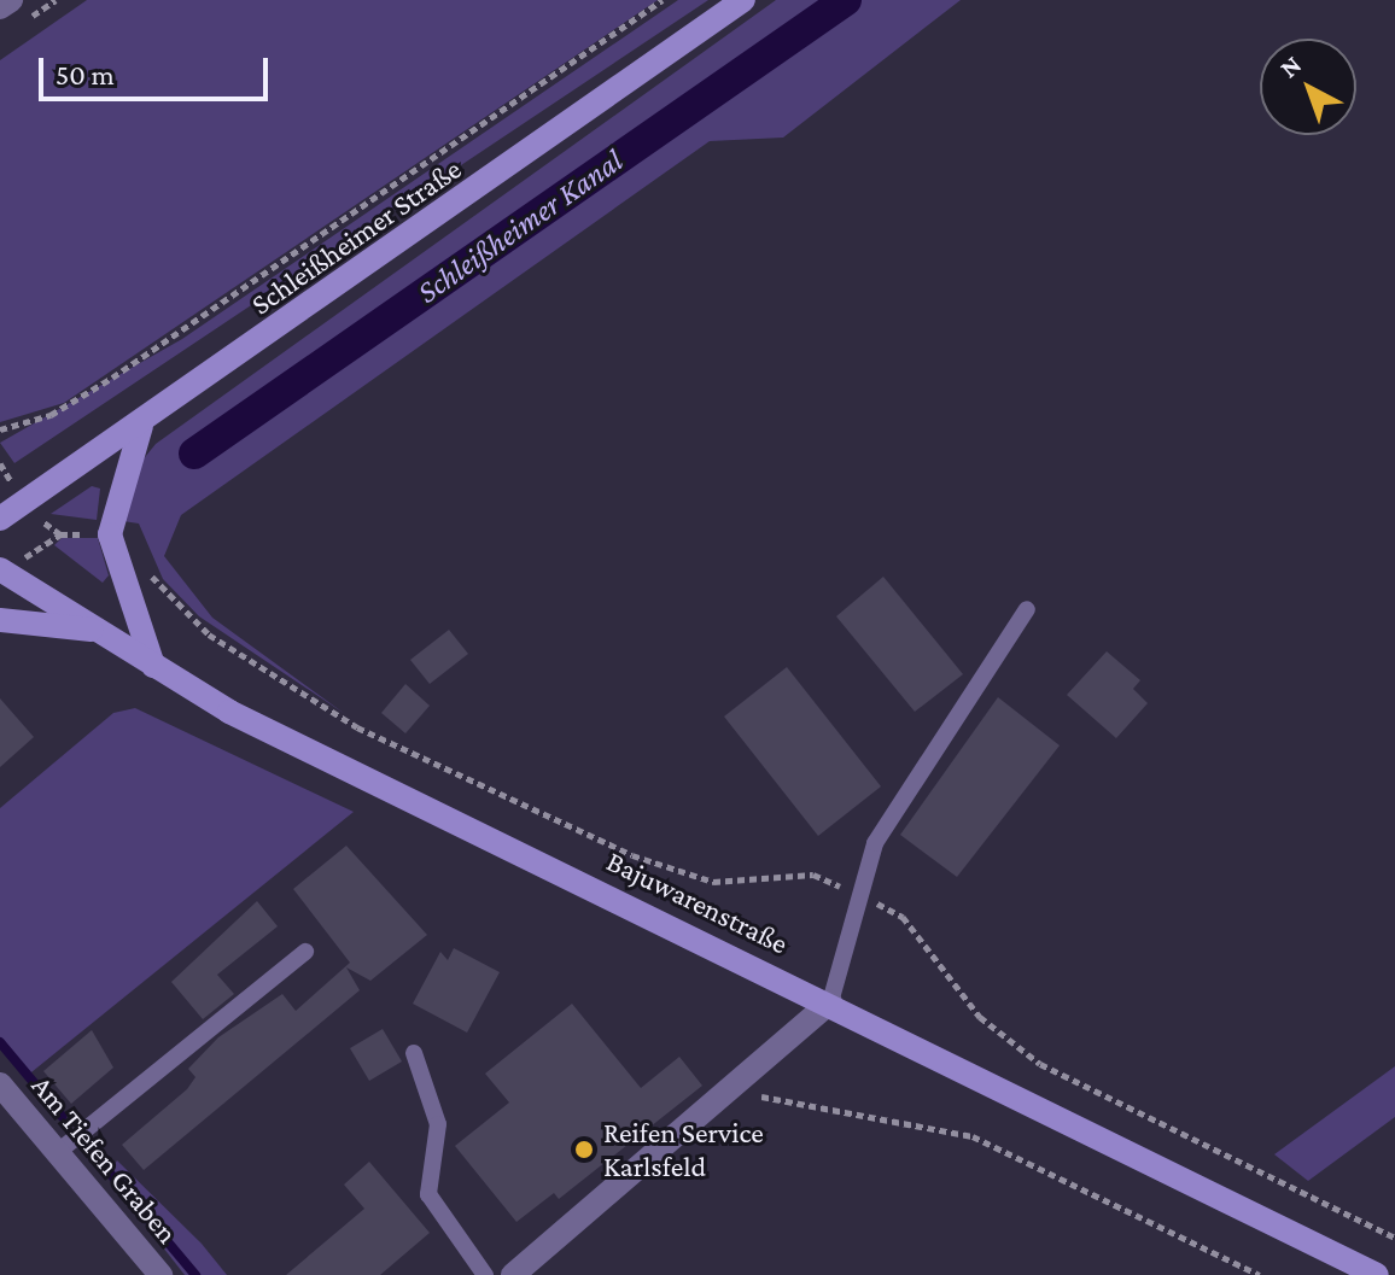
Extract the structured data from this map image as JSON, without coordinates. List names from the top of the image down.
{
  "streets": {
    "main road": ["Schleißheimer Straße", "Bajuwarenstraße"],
    "street": ["Am Tiefen Graben"]
  },
  "water": ["Schleißheimer Kanal"],
  "places": ["Reifen Service Karlsfeld"],
  "scale_bar": "50 m",
  "north": "top left"
}
